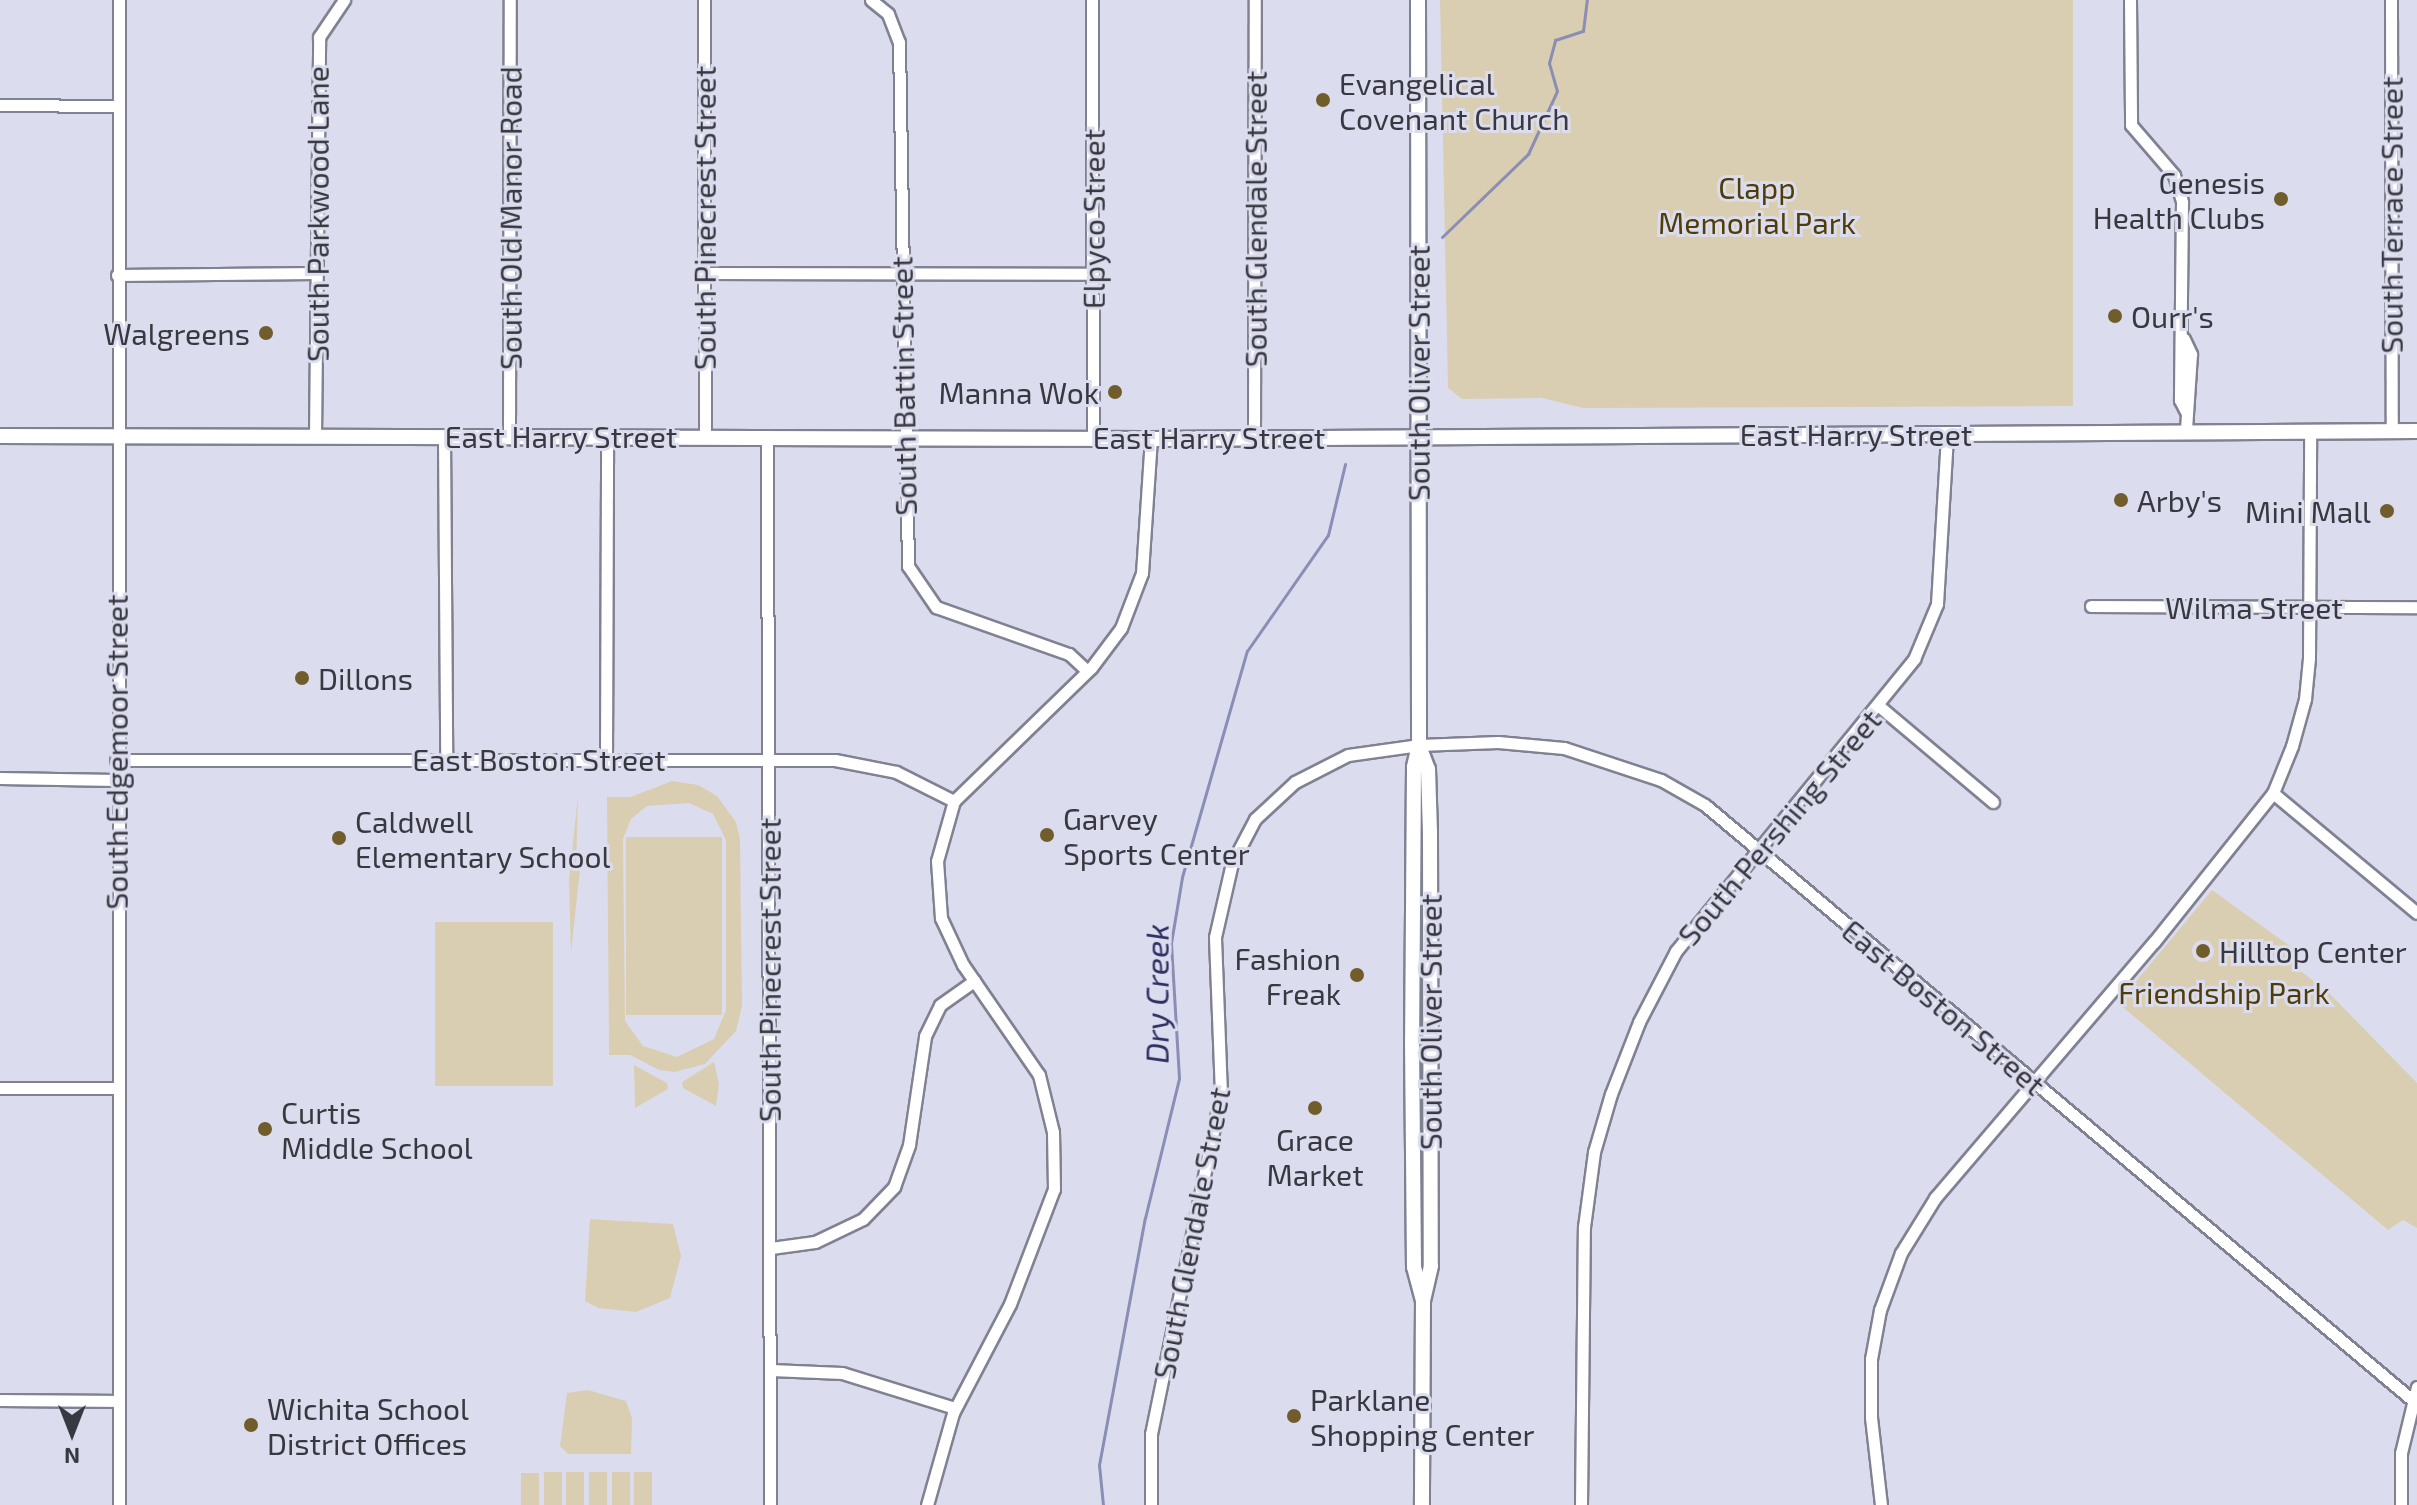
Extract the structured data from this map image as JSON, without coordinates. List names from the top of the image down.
{
  "streets": {
    "main road": ["South Oliver Street", "East Harry Street"],
    "street": [
      "South Parkwood Lane",
      "South Terrace Street",
      "South Old Manor Road",
      "South Pinecrest Street",
      "Elpyco Street",
      "South Glendale Street",
      "South Battin Street",
      "Wilma Street",
      "South Edgemoor Street",
      "East Boston Street",
      "South Pershing Street"
    ]
  },
  "crossings": [
    ["South Parkwood Lane", "East Harry Street"],
    ["South Terrace Street", "East Harry Street"],
    ["South Old Manor Road", "East Harry Street"],
    ["South Pinecrest Street", "East Harry Street"],
    ["South Pinecrest Street", "East Boston Street"],
    ["Elpyco Street", "East Harry Street"],
    ["South Glendale Street", "South Oliver Street"],
    ["South Glendale Street", "East Harry Street"],
    ["South Glendale Street", "East Boston Street"],
    ["South Oliver Street", "East Harry Street"],
    ["South Oliver Street", "East Boston Street"],
    ["South Battin Street", "East Harry Street"],
    ["East Harry Street", "South Edgemoor Street"],
    ["East Harry Street", "South Pershing Street"],
    ["South Edgemoor Street", "East Boston Street"],
    ["East Boston Street", "South Pershing Street"]
  ],
  "water": ["Dry Creek"],
  "parks": ["Clapp Memorial Park", "Friendship Park"],
  "places": [
    "Evangelical Covenant Church",
    "Genesis Health Clubs",
    "Ourr's",
    "Walgreens",
    "Manna Wok",
    "Arby's",
    "Mini Mall",
    "Dillons",
    "Garvey Sports Center",
    "Caldwell Elementary School",
    "Hilltop Center",
    "Fashion Freak",
    "Grace Market",
    "Curtis Middle School",
    "Parklane Shopping Center",
    "Wichita School District Offices"
  ],
  "north": "bottom"
}
